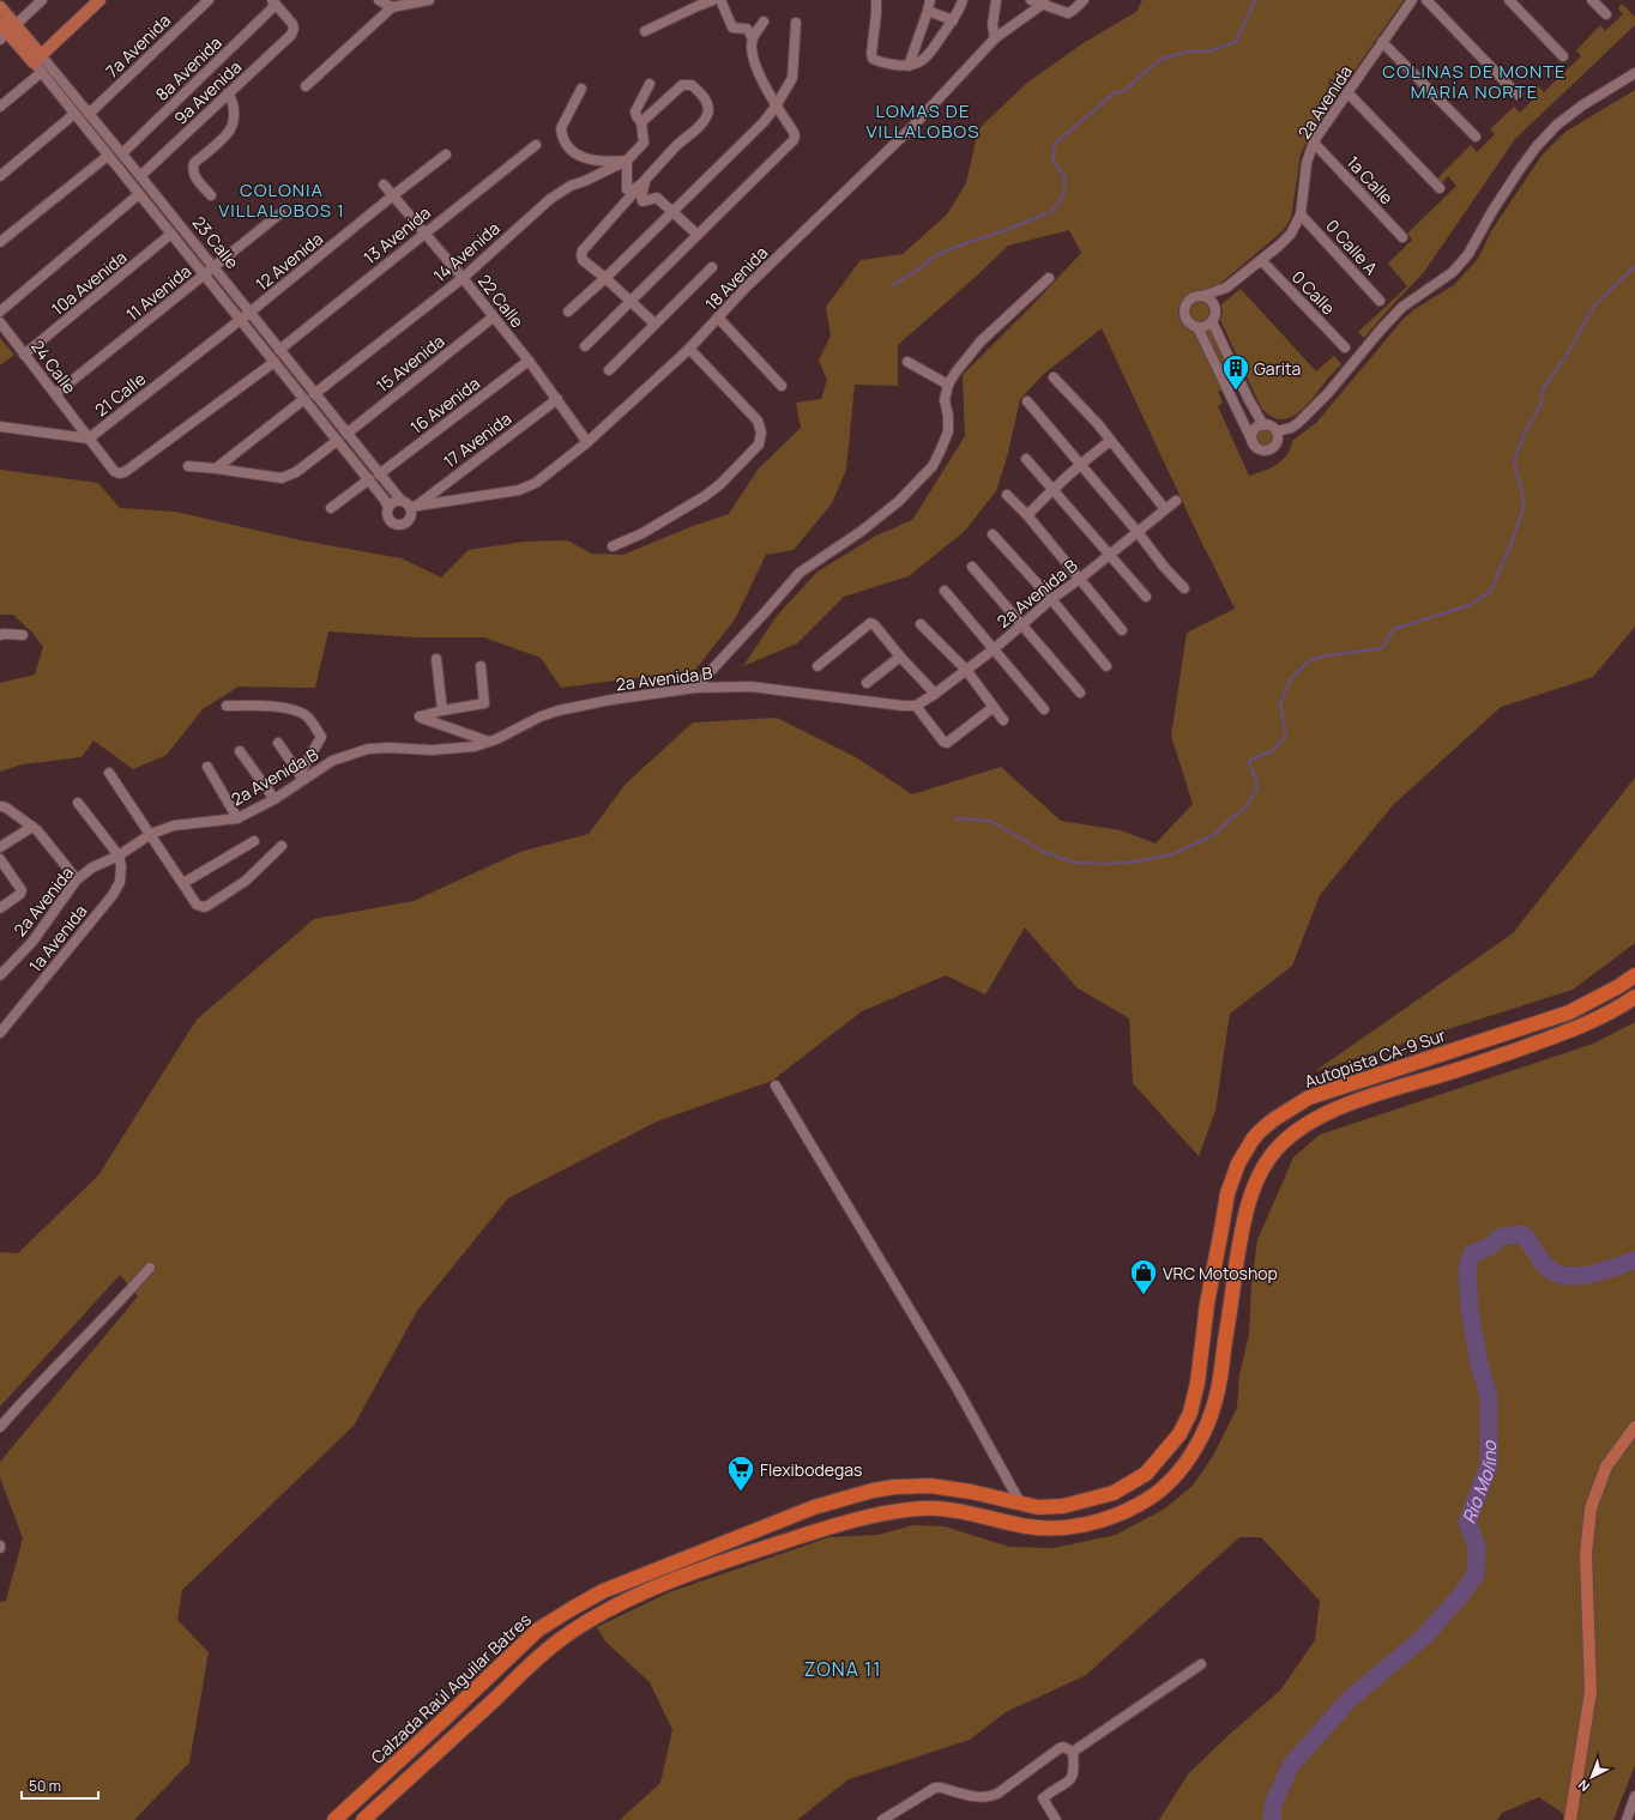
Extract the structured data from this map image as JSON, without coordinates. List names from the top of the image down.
{
  "streets": {
    "highway": ["Autopista CA-9 Sur", "Calzada Raúl Aguilar Batres"],
    "main road": ["23 Calle"],
    "street": [
      "7a Avenida",
      "8a Avenida",
      "9a Avenida",
      "2a Avenida",
      "1a Calle",
      "13 Avenida",
      "0 Calle A",
      "14 Avenida",
      "12 Avenida",
      "18 Avenida",
      "10a Avenida",
      "11 Avenida",
      "0 Calle",
      "22 Calle",
      "15 Avenida",
      "24 Calle",
      "21 Calle",
      "16 Avenida",
      "17 Avenida",
      "2a Avenida B",
      "1a Avenida"
    ]
  },
  "crossings": [
    ["7a Avenida", "23 Calle"],
    ["8a Avenida", "9a Avenida"],
    ["8a Avenida", "23 Calle"],
    ["9a Avenida", "23 Calle"],
    ["2a Avenida", "1a Calle"],
    ["2a Avenida", "0 Calle A"],
    ["2a Avenida", "0 Calle"],
    ["2a Avenida", "2a Avenida B"],
    ["2a Avenida", "1a Avenida"],
    ["13 Avenida", "23 Calle"],
    ["13 Avenida", "22 Calle"],
    ["23 Calle", "14 Avenida"],
    ["23 Calle", "12 Avenida"],
    ["23 Calle", "18 Avenida"],
    ["23 Calle", "10a Avenida"],
    ["23 Calle", "11 Avenida"],
    ["23 Calle", "15 Avenida"],
    ["23 Calle", "24 Calle"],
    ["23 Calle", "21 Calle"],
    ["23 Calle", "16 Avenida"],
    ["23 Calle", "17 Avenida"],
    ["14 Avenida", "22 Calle"],
    ["12 Avenida", "22 Calle"],
    ["12 Avenida", "21 Calle"],
    ["18 Avenida", "22 Calle"],
    ["18 Avenida", "17 Avenida"],
    ["10a Avenida", "24 Calle"],
    ["11 Avenida", "24 Calle"],
    ["22 Calle", "15 Avenida"],
    ["22 Calle", "16 Avenida"],
    ["22 Calle", "17 Avenida"],
    ["24 Calle", "21 Calle"],
    ["2a Avenida B", "1a Avenida"],
    ["Autopista CA-9 Sur", "Calzada Raúl Aguilar Batres"]
  ],
  "districts": [
    "COLINAS DE MONTE MARÍA NORTE",
    "LOMAS DE VILLALOBOS",
    "COLONIA VILLALOBOS 1",
    "ZONA 11"
  ],
  "water": ["Río Molino"],
  "places": {
    "building": ["Garita"],
    "shop": ["VRC Motoshop"],
    "supermarket": ["Flexibodegas"]
  },
  "scale_bar": "50 m",
  "north": "bottom left"
}
